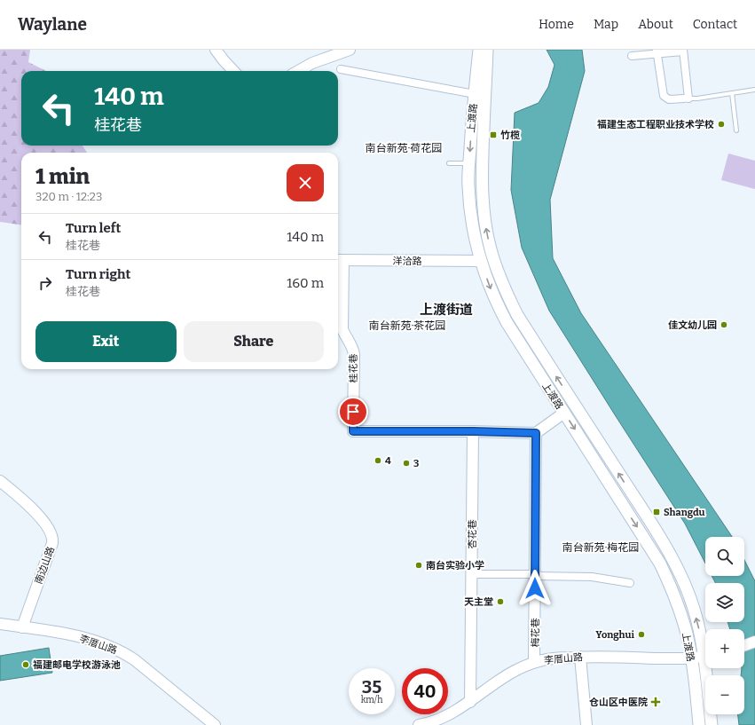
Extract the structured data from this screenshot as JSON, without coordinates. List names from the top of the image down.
{
  "streets": {
    "main road": ["上渡路"],
    "street": [
      "洋洽路",
      "桂花巷",
      "杏花巷",
      "南边山路",
      "梅花巷",
      "李厝山路"
    ]
  },
  "crossings": [
    ["上渡路", "洋洽路"],
    ["上渡路", "李厝山路"],
    ["洋洽路", "桂花巷"],
    ["桂花巷", "杏花巷"],
    ["桂花巷", "梅花巷"],
    ["杏花巷", "李厝山路"],
    ["南边山路", "李厝山路"],
    ["梅花巷", "李厝山路"]
  ],
  "districts": [
    "南台新苑·荷花园",
    "上渡街道",
    "南台新苑·茶花园",
    "南台新苑·梅花园"
  ],
  "places": {
    "other": [
      "福建生态工程职业技术学校",
      "佳文幼儿园",
      "4",
      "3",
      "南台实验小学",
      "天主堂",
      "Yonghui",
      "福建邮电学校游泳池"
    ],
    "transit": ["竹榄", "Shangdu"],
    "health": ["仓山区中医院"]
  },
  "page": {
    "header": "Waylane",
    "nav": [
      "Home",
      "Map",
      "About",
      "Contact"
    ],
    "turn": ["140 m", "桂花巷"],
    "heading": ["1 min", "320 m · 12:23"],
    "list": [
      {
        "name": "Turn left",
        "note": "桂花巷",
        "value": "140 m"
      },
      {
        "name": "Turn right",
        "note": "桂花巷",
        "value": "160 m"
      }
    ],
    "buttons": ["Exit", "Share"],
    "map_buttons": ["+", "−"],
    "speed": "35 km/h",
    "limit": "40"
  }
}
